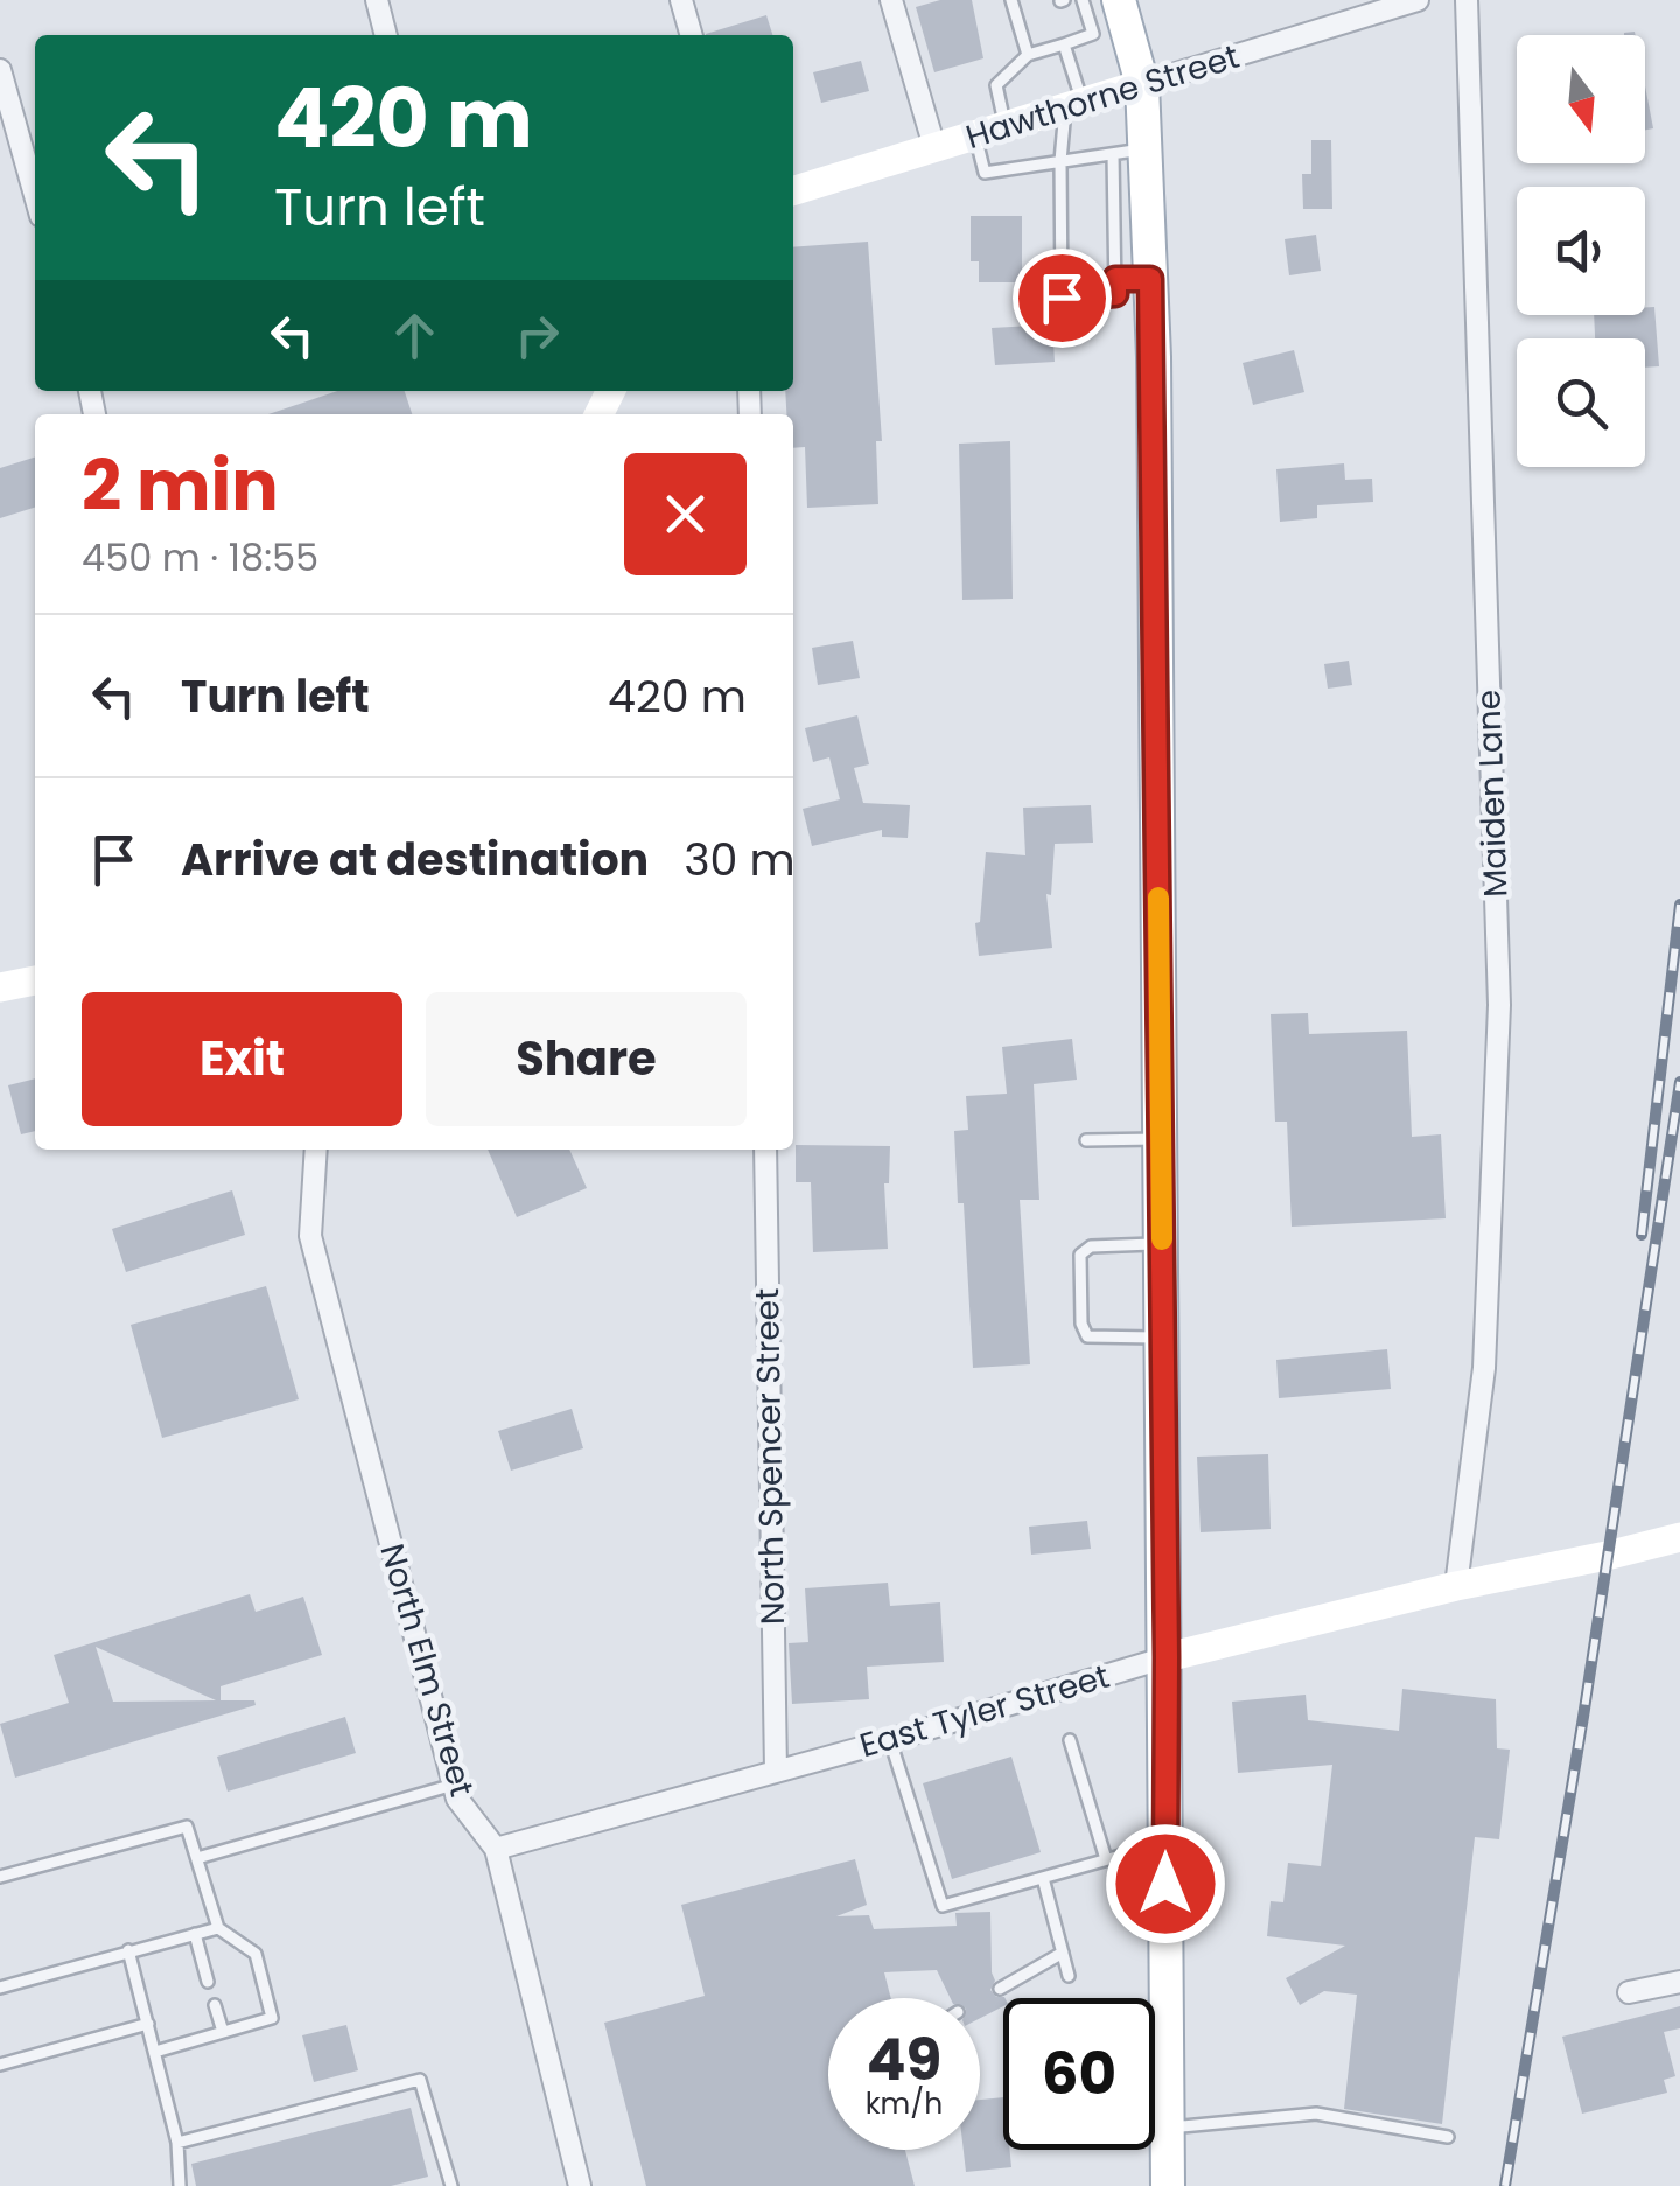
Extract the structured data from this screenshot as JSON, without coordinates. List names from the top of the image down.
{
  "streets": {
    "street": [
      "Hawthorne Street",
      "Maiden Lane",
      "North Spencer Street",
      "North Elm Street",
      "East Tyler Street"
    ]
  },
  "crossings": [
    ["Maiden Lane", "East Tyler Street"],
    ["North Spencer Street", "East Tyler Street"],
    ["North Elm Street", "East Tyler Street"]
  ],
  "north": "bottom",
  "page": {
    "turn": ["420 m", "Turn left"],
    "heading": ["2 min", "450 m · 18:55"],
    "list": [
      {
        "name": "Turn left",
        "value": "420 m"
      },
      {
        "name": "Arrive at destination",
        "value": "30 m"
      }
    ],
    "buttons": ["Exit", "Share"],
    "speed": "49 km/h",
    "limit": "60"
  }
}
